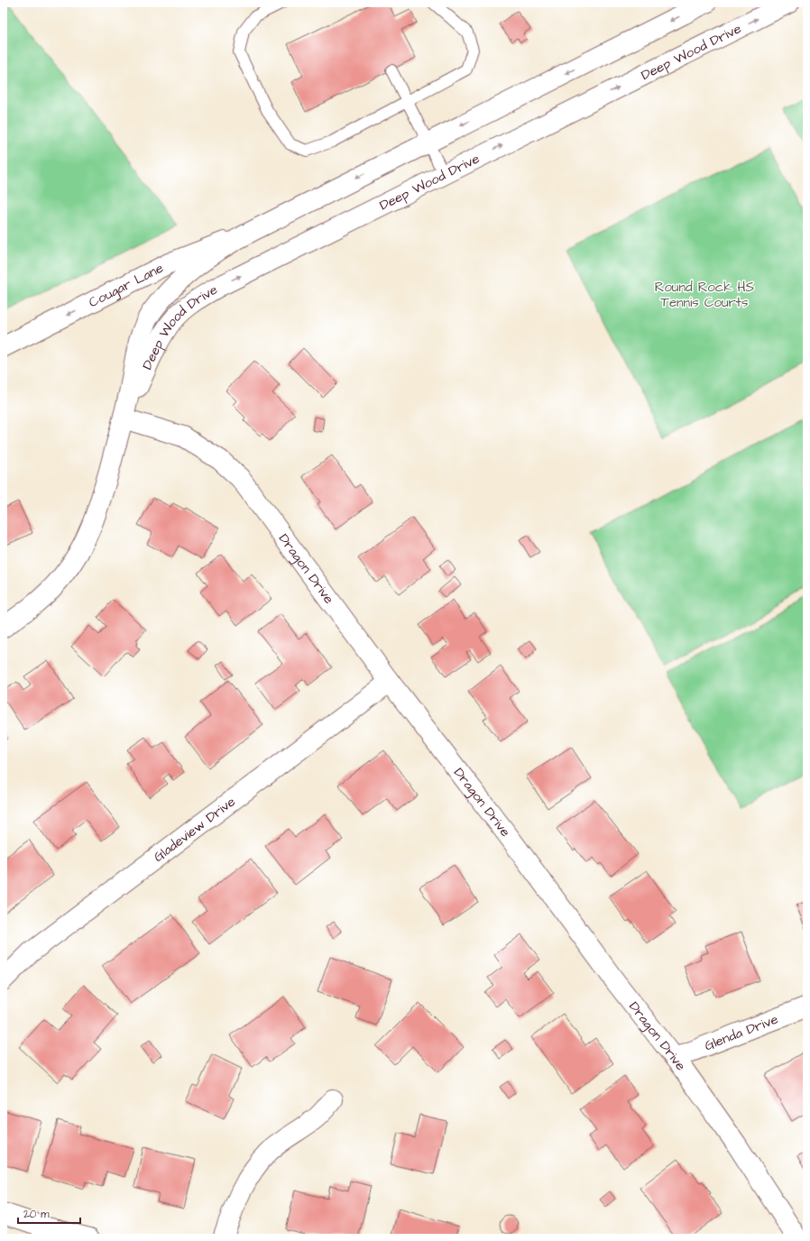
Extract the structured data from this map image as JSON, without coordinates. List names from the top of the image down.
{
  "streets": {
    "street": [
      "Deep Wood Drive",
      "Cougar Lane",
      "Dragon Drive",
      "Gladeview Drive",
      "Glenda Drive"
    ]
  },
  "crossings": [
    ["Deep Wood Drive", "Cougar Lane"],
    ["Deep Wood Drive", "Dragon Drive"],
    ["Dragon Drive", "Gladeview Drive"],
    ["Dragon Drive", "Glenda Drive"]
  ],
  "one_way": ["Cougar Lane"],
  "parks": ["Round Rock HS Tennis Courts"],
  "scale_bar": "20 m"
}
